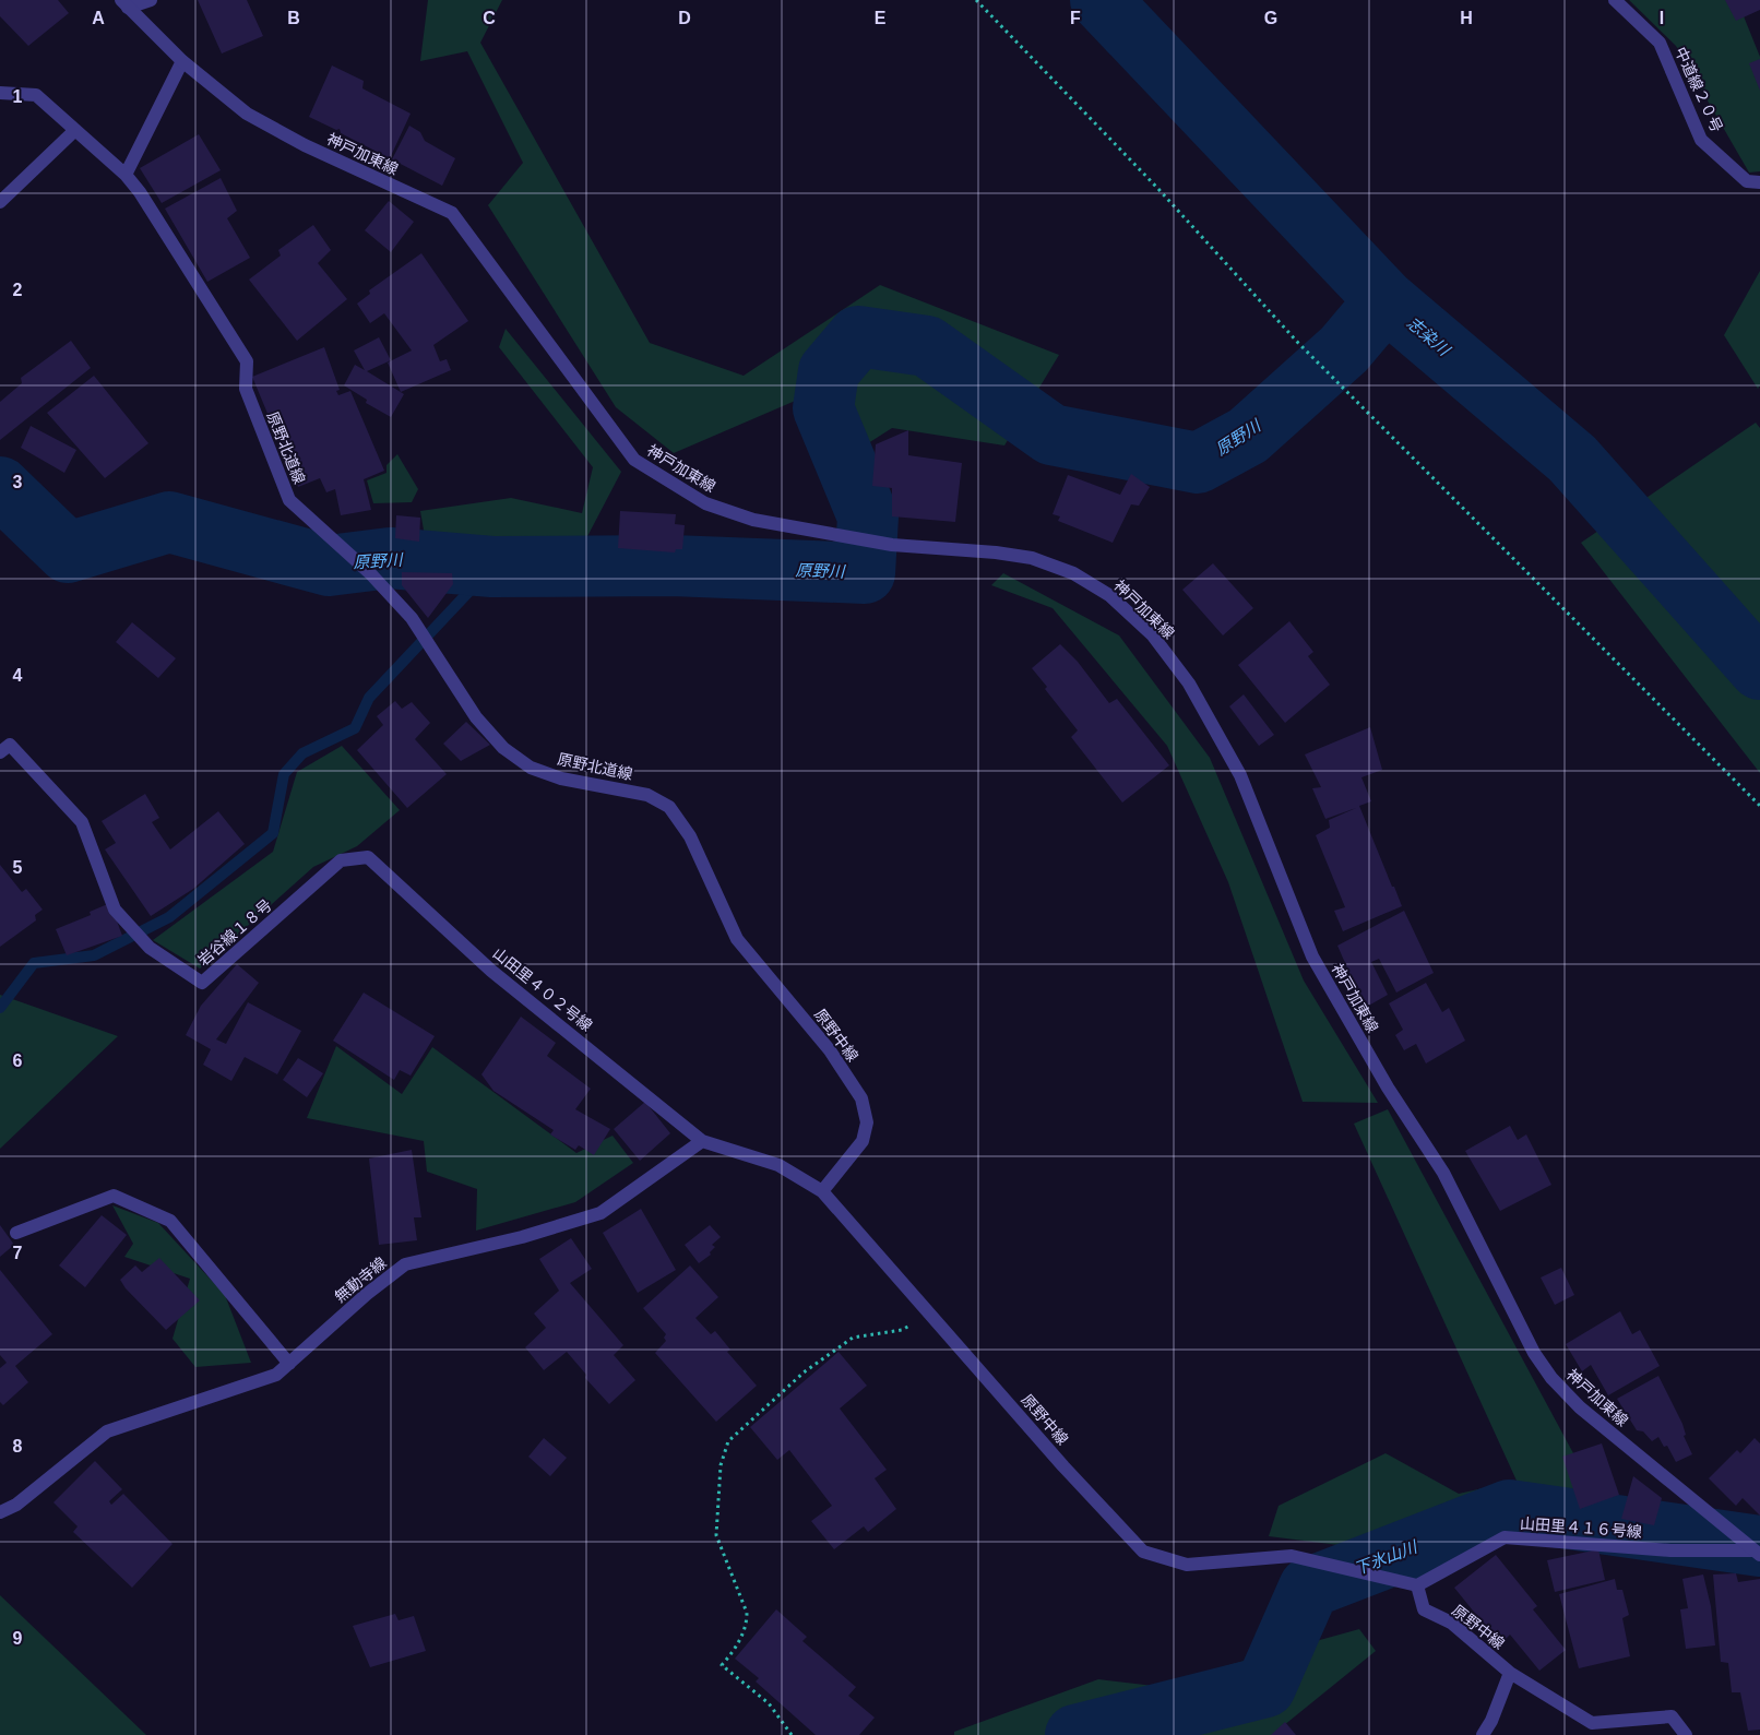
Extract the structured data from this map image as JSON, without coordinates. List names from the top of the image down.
{
  "streets": {
    "street": [
      "中道線２０号",
      "神戸加東線",
      "原野北道線",
      "岩谷線１８号",
      "山田里４０２号線",
      "原野中線",
      "無動寺線",
      "山田里４１６号線"
    ]
  },
  "crossings": [
    ["神戸加東線", "山田里４１６号線"],
    ["原野北道線", "原野中線"],
    ["岩谷線１８号", "山田里４０２号線"],
    ["山田里４０２号線", "無動寺線"],
    ["原野中線", "山田里４１６号線"]
  ],
  "water": ["志染川", "原野川", "下氷山川"],
  "grid": {
    "columns": [
      "A",
      "B",
      "C",
      "D",
      "E",
      "F",
      "G",
      "H",
      "I"
    ],
    "rows": [
      "1",
      "2",
      "3",
      "4",
      "5",
      "6",
      "7",
      "8",
      "9"
    ]
  }
}
